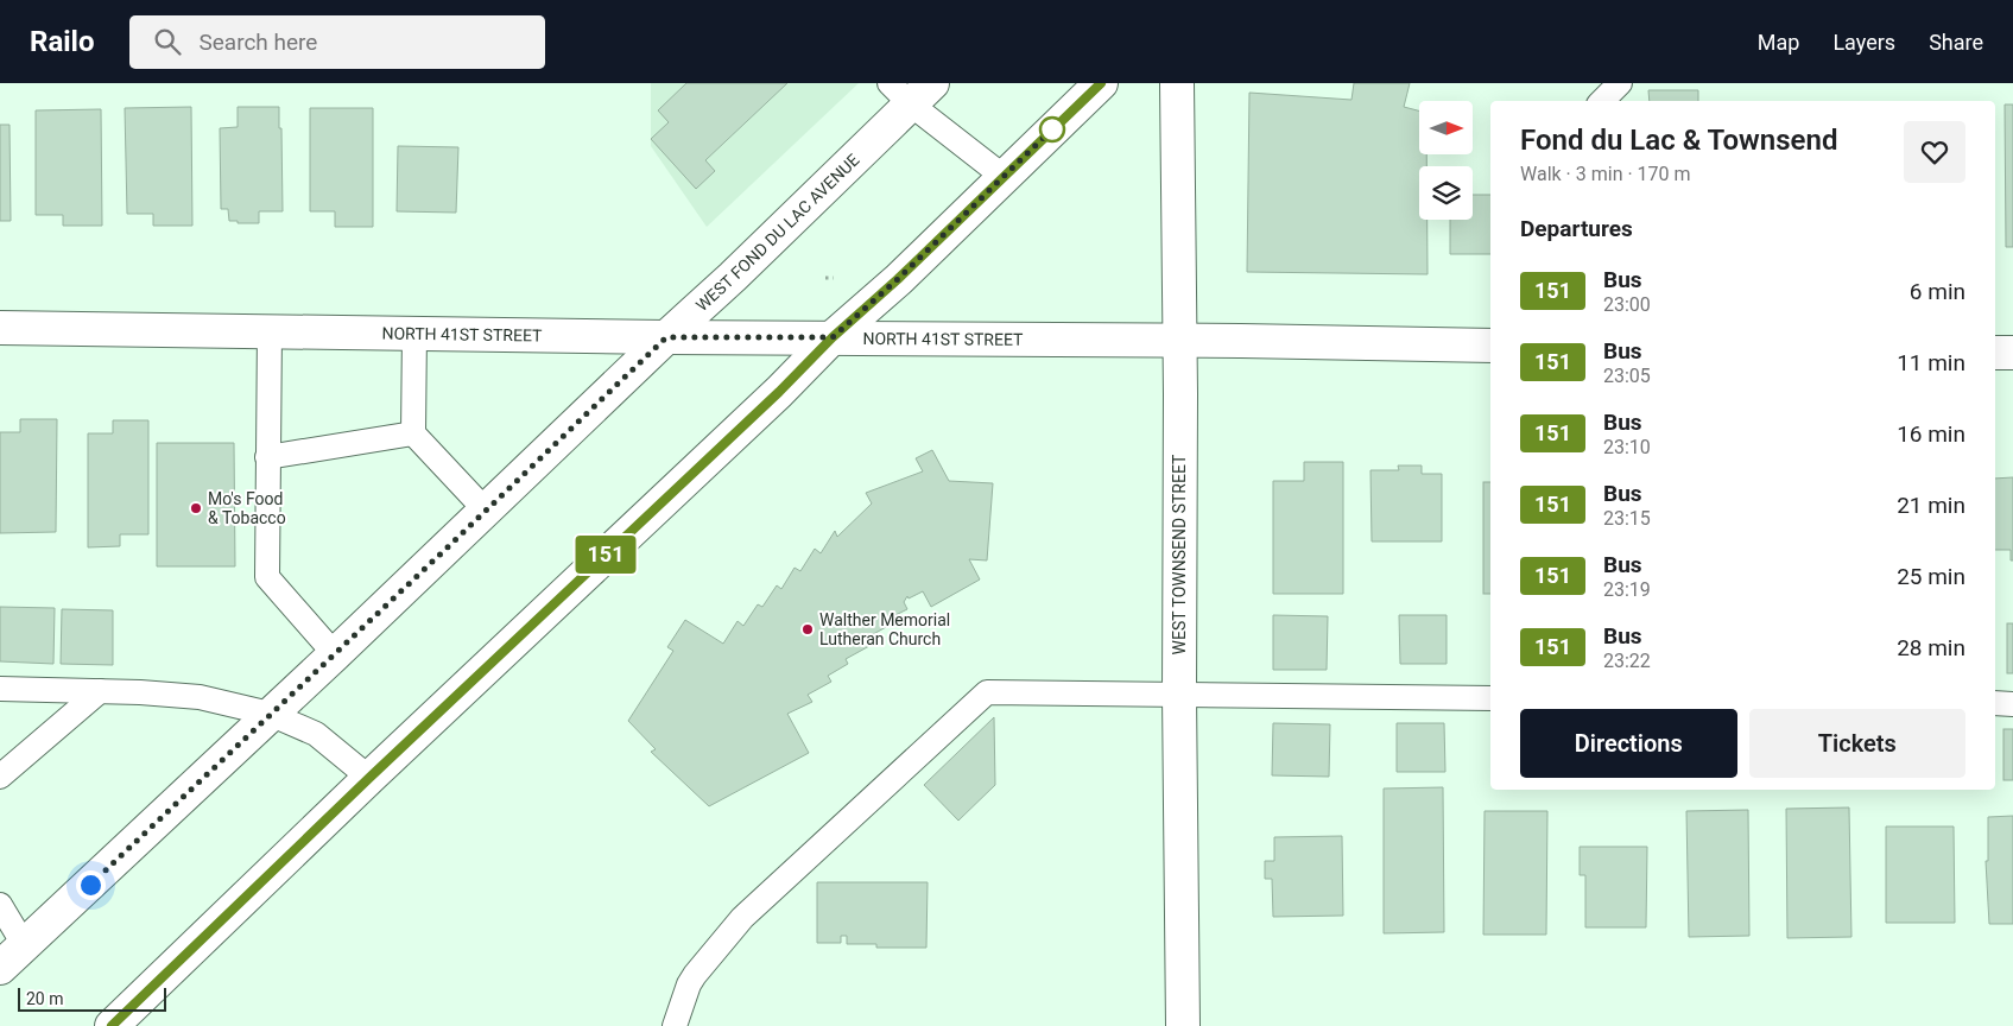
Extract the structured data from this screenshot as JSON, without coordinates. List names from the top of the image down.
{
  "streets": {
    "main road": ["WEST FOND DU LAC AVENUE", "NORTH 41ST STREET", "WEST TOWNSEND STREET"]
  },
  "crossings": [
    ["WEST FOND DU LAC AVENUE", "NORTH 41ST STREET"],
    ["NORTH 41ST STREET", "WEST TOWNSEND STREET"]
  ],
  "places": ["Mo's Food & Tobacco", "Walther Memorial Lutheran Church"],
  "lines": ["bus line 151"],
  "scale_bar": "20 m",
  "north": "right",
  "page": {
    "header": "Railo",
    "search": "Search here",
    "nav": ["Map", "Layers", "Share"],
    "on_map": "151",
    "heading": [
      ["Fond du Lac & Townsend", "Walk · 3 min · 170 m"],
      "Departures"
    ],
    "list": [
      {
        "mark": "151",
        "name": "Bus",
        "note": "23:00",
        "value": "6 min"
      },
      {
        "mark": "151",
        "name": "Bus",
        "note": "23:05",
        "value": "11 min"
      },
      {
        "mark": "151",
        "name": "Bus",
        "note": "23:10",
        "value": "16 min"
      },
      {
        "mark": "151",
        "name": "Bus",
        "note": "23:15",
        "value": "21 min"
      },
      {
        "mark": "151",
        "name": "Bus",
        "note": "23:19",
        "value": "25 min"
      },
      {
        "mark": "151",
        "name": "Bus",
        "note": "23:22",
        "value": "28 min"
      }
    ],
    "buttons": ["Directions", "Tickets"],
    "scale": "20 m"
  }
}
